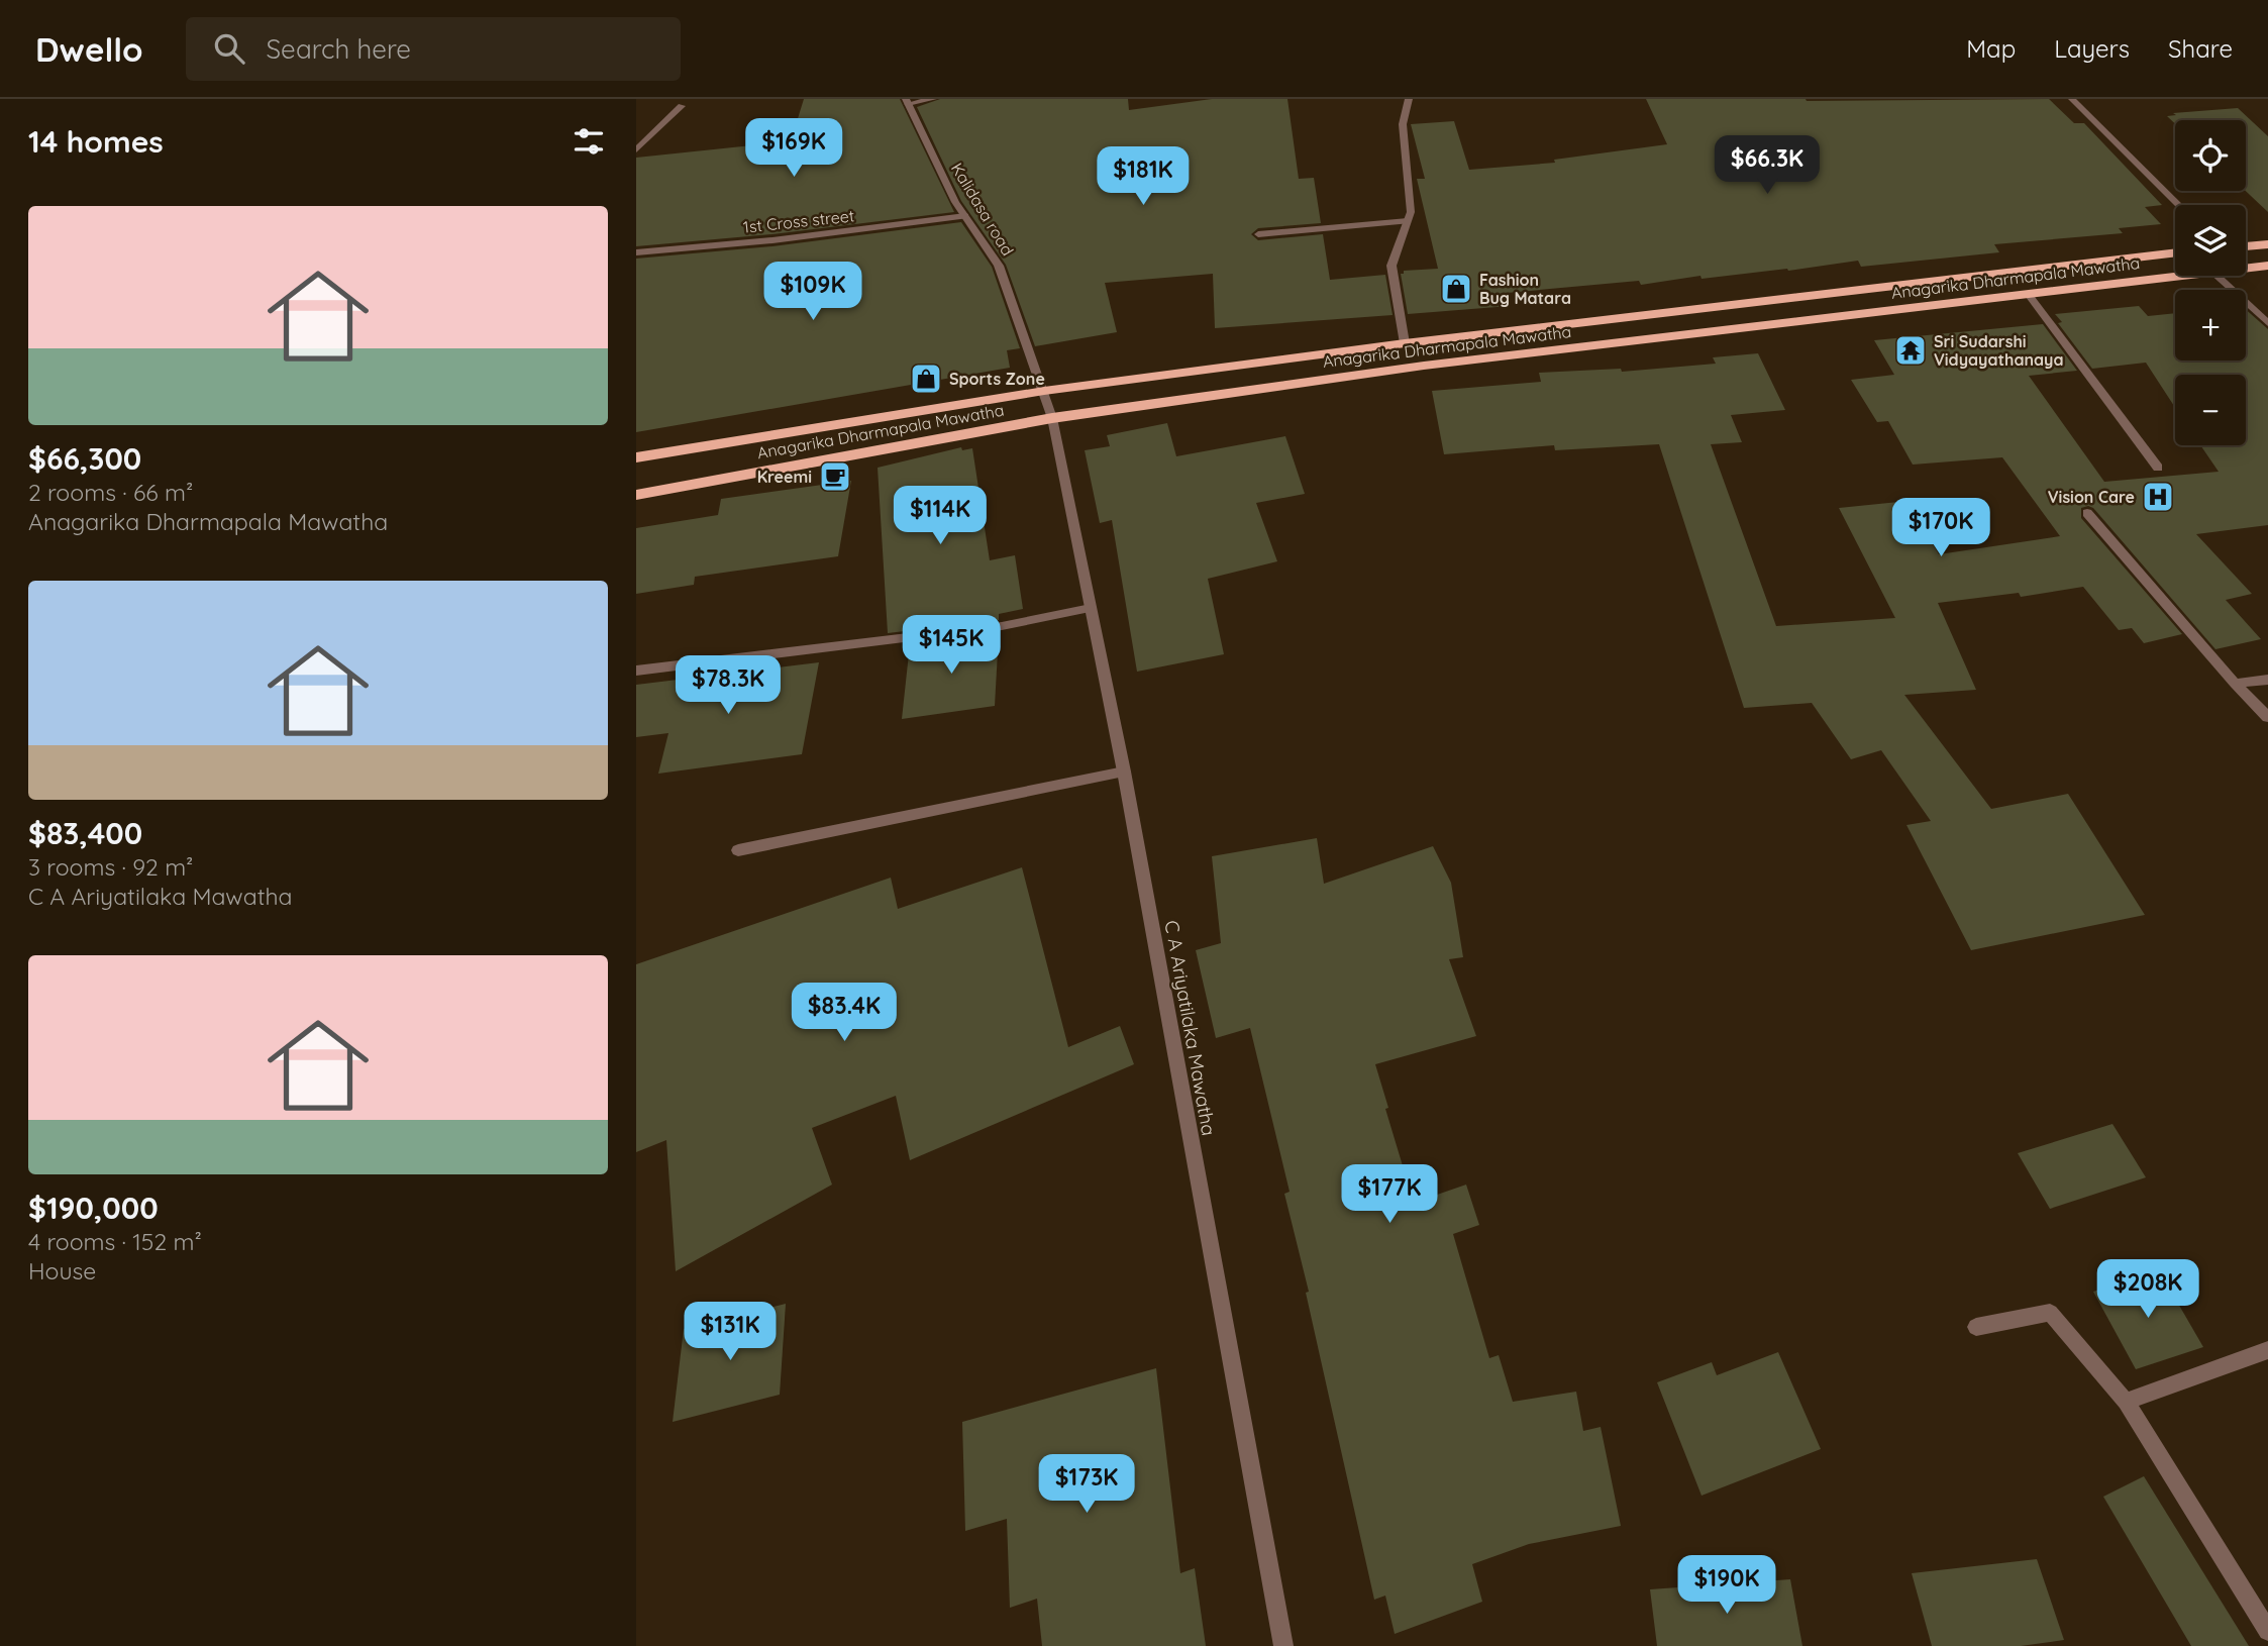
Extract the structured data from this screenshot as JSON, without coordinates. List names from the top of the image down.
{
  "streets": {
    "highway": ["Anagarika Dharmapala Mawatha"],
    "street": ["Kalidasa road", "1st Cross street", "C A Ariyatilaka Mawatha"]
  },
  "crossings": [
    ["Kalidasa road", "1st Cross street"],
    ["Kalidasa road", "Anagarika Dharmapala Mawatha"],
    ["Kalidasa road", "C A Ariyatilaka Mawatha"],
    ["Anagarika Dharmapala Mawatha", "C A Ariyatilaka Mawatha"]
  ],
  "places": {
    "shop": ["Fashion Bug Matara", "Sports Zone"],
    "temple": ["Sri Sudarshi Vidyayathanaya"],
    "cafe": ["Kreemi"],
    "hospital": ["Vision Care"]
  },
  "page": {
    "header": "Dwello",
    "search": "Search here",
    "nav": ["Map", "Layers", "Share"],
    "heading": "14 homes",
    "price": [
      "$169K",
      "$66.3K",
      "$181K",
      "$109K",
      "$114K",
      "$170K",
      "$145K",
      "$78.3K",
      "$83.4K",
      "$177K",
      "$208K",
      "$131K",
      "$173K",
      "$190K"
    ],
    "map_buttons": ["+", "−"],
    "list": [
      {
        "name": "$66,300",
        "note": "2 rooms · 66 m² · Anagarika Dharmapala Mawatha"
      },
      {
        "name": "$83,400",
        "note": "3 rooms · 92 m² · C A Ariyatilaka Mawatha"
      },
      {
        "name": "$190,000",
        "note": "4 rooms · 152 m² · House"
      }
    ]
  }
}
